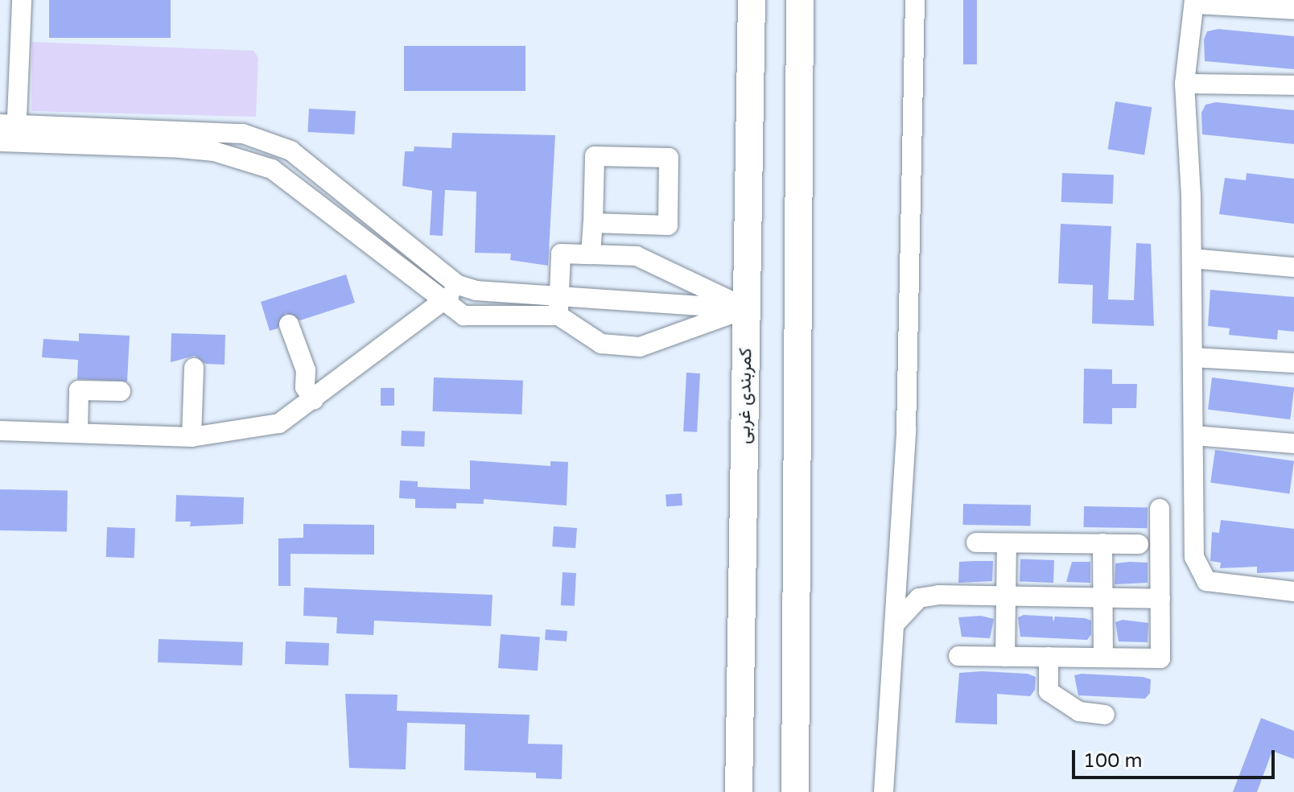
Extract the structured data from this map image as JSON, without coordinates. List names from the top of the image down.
{
  "streets": {
    "highway": ["کمربندی غربی"]
  },
  "scale_bar": "100 m"
}
